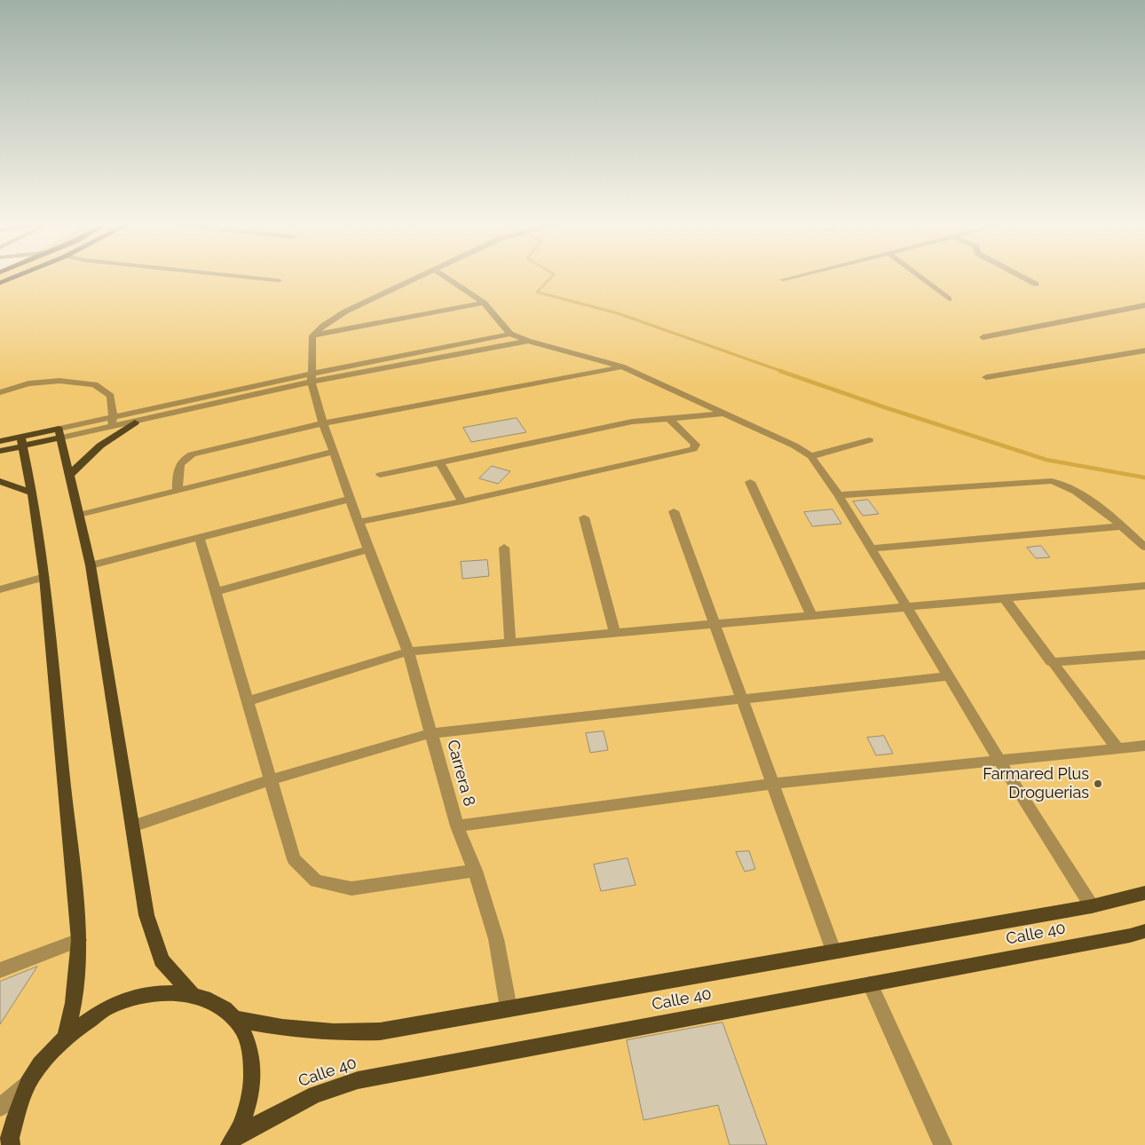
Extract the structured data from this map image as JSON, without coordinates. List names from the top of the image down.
{
  "streets": {
    "main road": ["Calle 40"],
    "street": ["Carrera 8"]
  },
  "crossings": [
    ["Carrera 8", "Calle 40"]
  ],
  "places": ["Farmared Plus Droguerias"]
}
